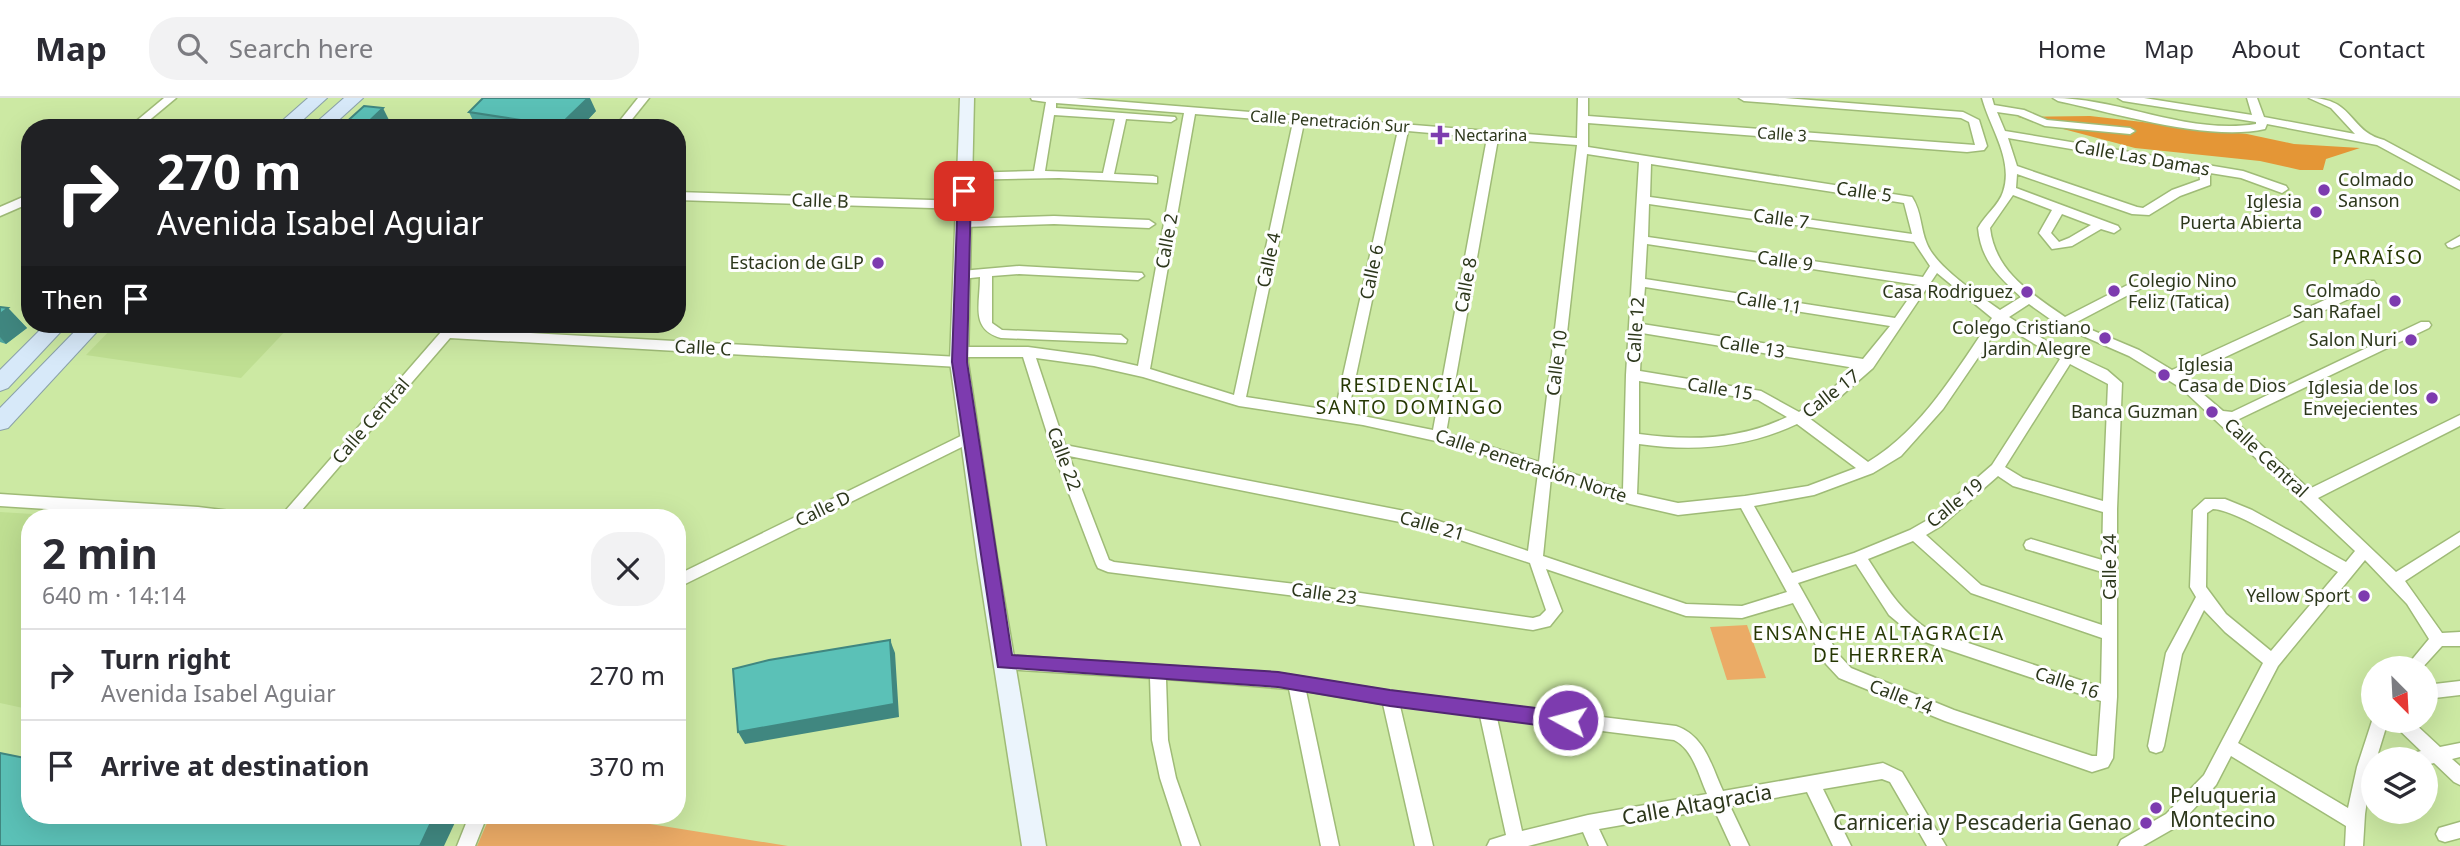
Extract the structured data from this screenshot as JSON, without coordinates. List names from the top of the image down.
{
  "streets": {
    "street": [
      "Calle Penetración Sur",
      "Calle 3",
      "Calle Las Damas",
      "Calle 5",
      "Calle B",
      "Calle 7",
      "Calle 2",
      "Calle 4",
      "Calle 9",
      "Calle 6",
      "Calle 8",
      "Calle 11",
      "Calle 12",
      "Calle 13",
      "Calle C",
      "Calle 10",
      "Calle 15",
      "Calle 17",
      "Calle Central",
      "Calle 22",
      "Calle Penetración Norte",
      "Calle 19",
      "Calle D",
      "Calle 21",
      "Calle 24",
      "Calle 23",
      "Calle 16",
      "Calle 14",
      "Calle Altagracia"
    ]
  },
  "crossings": [
    ["Calle Penetración Sur", "Calle 5"],
    ["Calle Penetración Sur", "Calle 2"],
    ["Calle Penetración Sur", "Calle 4"],
    ["Calle Penetración Sur", "Calle 6"],
    ["Calle Penetración Sur", "Calle 8"],
    ["Calle Penetración Sur", "Calle 10"],
    ["Calle 3", "Calle 10"],
    ["Calle 5", "Calle 7"],
    ["Calle 5", "Calle 12"],
    ["Calle 5", "Calle 10"],
    ["Calle 5", "Calle 17"],
    ["Calle 5", "Calle Penetración Norte"],
    ["Calle 5", "Calle 19"],
    ["Calle 5", "Calle 24"],
    ["Calle 7", "Calle 12"],
    ["Calle 2", "Calle Penetración Norte"],
    ["Calle 4", "Calle Penetración Norte"],
    ["Calle 9", "Calle 12"],
    ["Calle 9", "Calle 17"],
    ["Calle 6", "Calle Penetración Norte"],
    ["Calle 8", "Calle Penetración Norte"],
    ["Calle 11", "Calle 12"],
    ["Calle 11", "Calle 17"],
    ["Calle 12", "Calle 13"],
    ["Calle 12", "Calle 15"],
    ["Calle 12", "Calle 17"],
    ["Calle 12", "Calle Penetración Norte"],
    ["Calle 13", "Calle 17"],
    ["Calle C", "Calle Penetración Norte"],
    ["Calle 10", "Calle Penetración Norte"],
    ["Calle 10", "Calle 21"],
    ["Calle 10", "Calle 23"],
    ["Calle 15", "Calle 17"],
    ["Calle 15", "Calle Penetración Norte"],
    ["Calle Central", "Calle Penetración Norte"],
    ["Calle 22", "Calle Penetración Norte"],
    ["Calle 22", "Calle 21"],
    ["Calle 22", "Calle 23"],
    ["Calle Penetración Norte", "Calle 14"],
    ["Calle 19", "Calle 16"],
    ["Calle 19", "Calle 14"],
    ["Calle 21", "Calle 14"],
    ["Calle 24", "Calle 16"],
    ["Calle 24", "Calle 14"]
  ],
  "districts": ["PARAÍSO", "RESIDENCIAL SANTO DOMINGO", "ENSANCHE ALTAGRACIA DE HERRERA"],
  "places": {
    "health": ["Nectarina"],
    "other": [
      "Colmado Sanson",
      "Iglesia Puerta Abierta",
      "Estacion de GLP",
      "Colegio Nino Feliz (Tatica)",
      "Casa Rodriguez",
      "Colmado San Rafael",
      "Colego Cristiano Jardin Alegre",
      "Salon Nuri",
      "Iglesia Casa de Dios",
      "Iglesia de los Envejecientes",
      "Banca Guzman",
      "Yellow Sport",
      "Peluqueria Montecino",
      "Carniceria y Pescaderia Genao"
    ]
  },
  "north": "bottom right",
  "page": {
    "header": "Map",
    "search": "Search here",
    "nav": [
      "Home",
      "Map",
      "About",
      "Contact"
    ],
    "turn": ["270 m", "Avenida Isabel Aguiar"],
    "then": "Then",
    "heading": ["2 min", "640 m · 14:14"],
    "list": [
      {
        "name": "Turn right",
        "note": "Avenida Isabel Aguiar",
        "value": "270 m"
      },
      {
        "name": "Arrive at destination",
        "value": "370 m"
      }
    ]
  }
}
